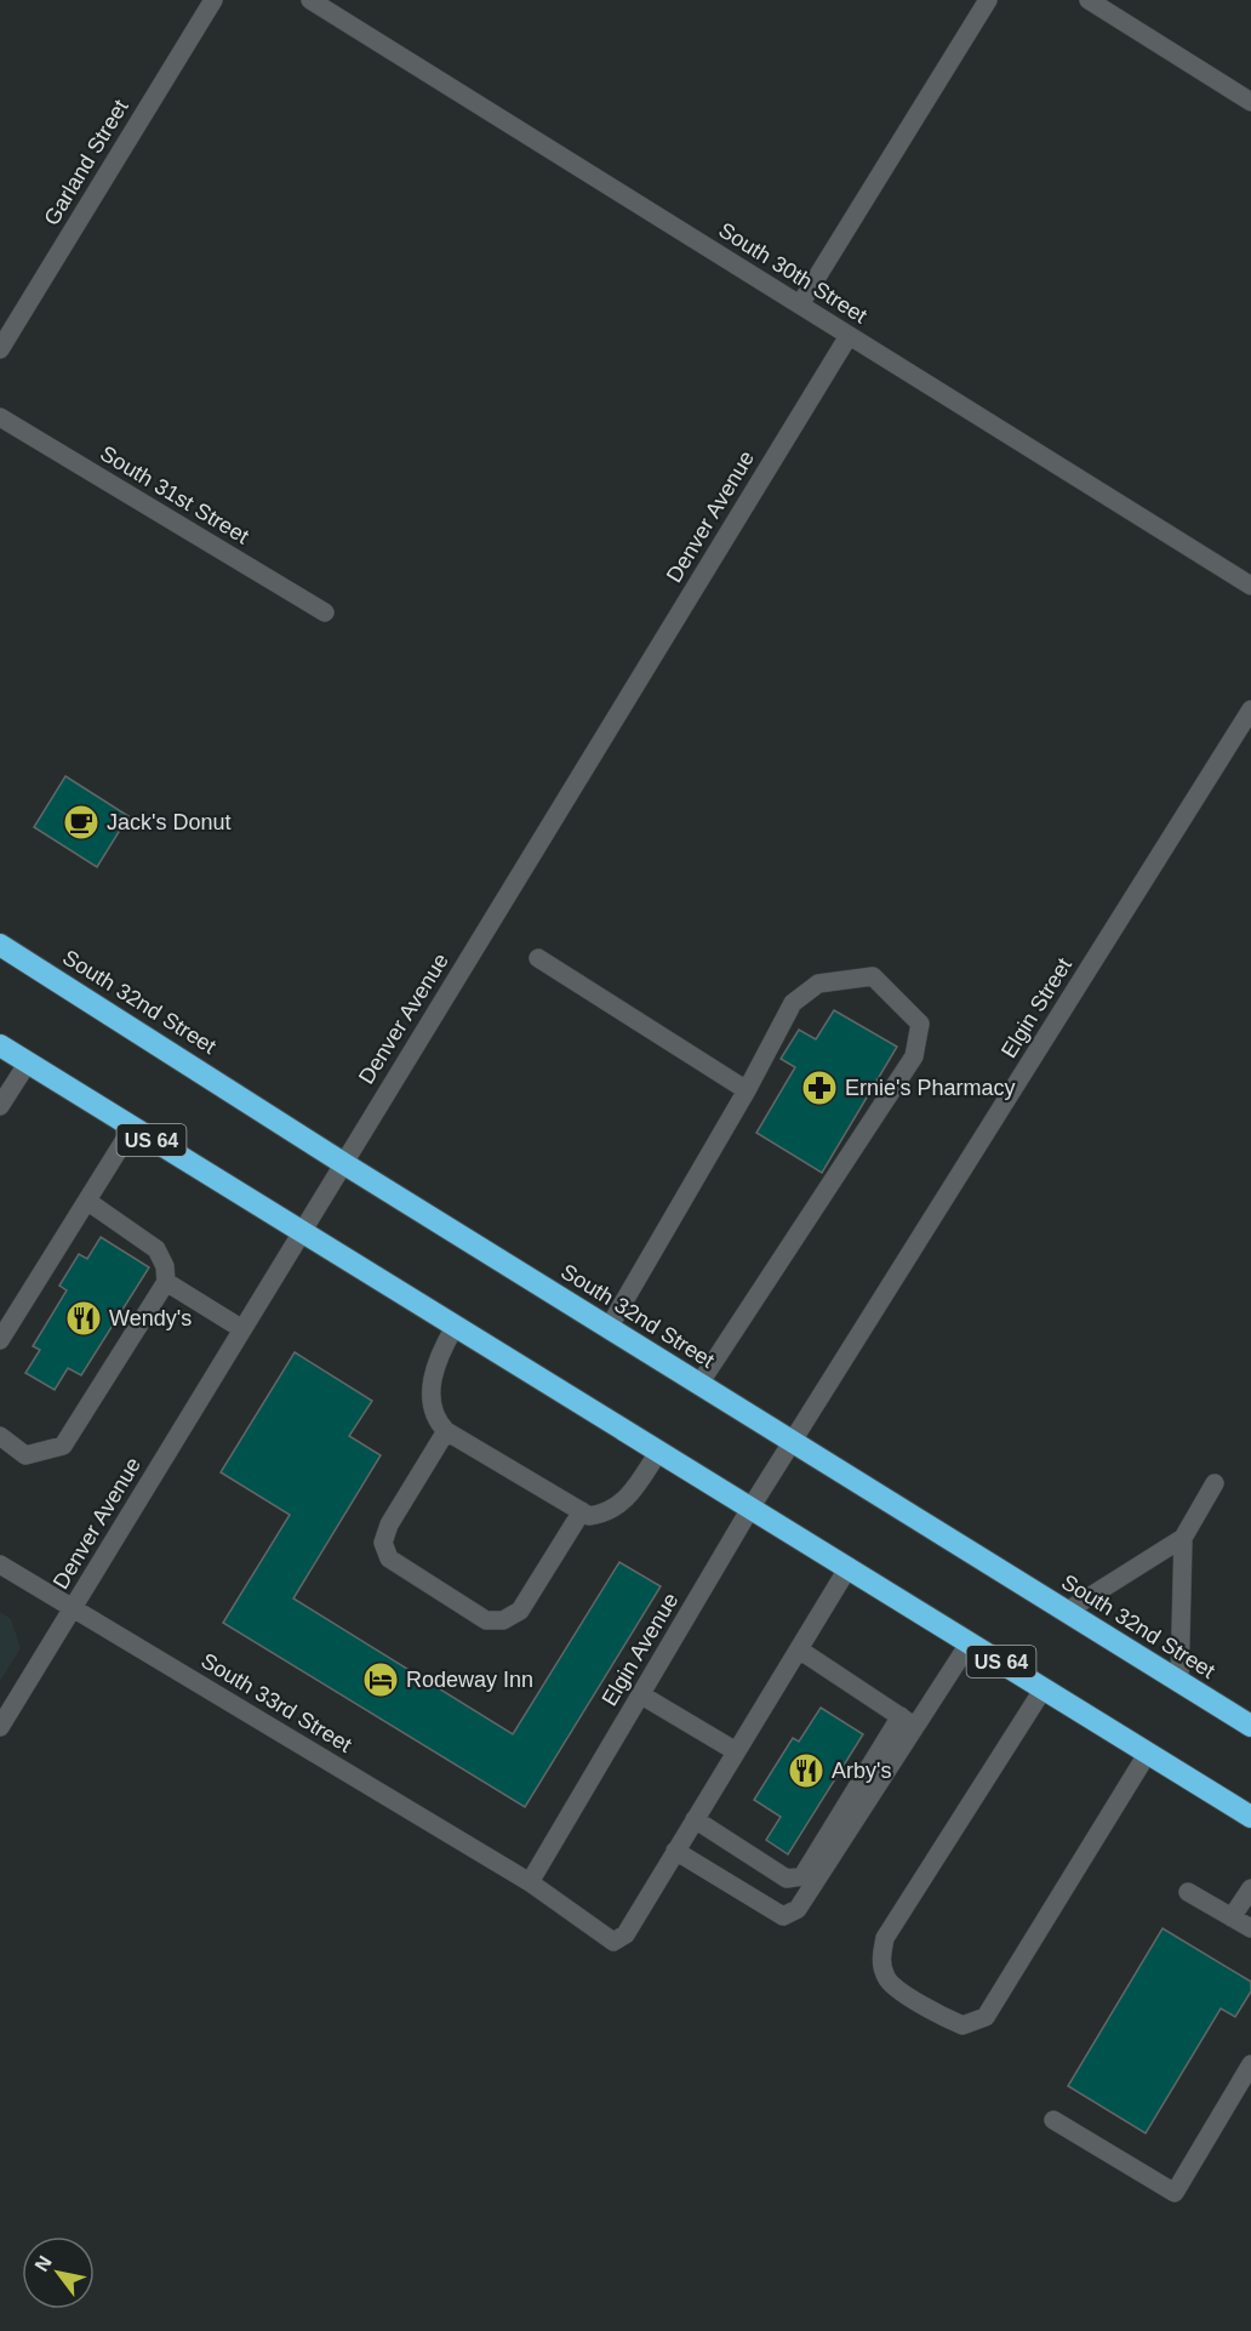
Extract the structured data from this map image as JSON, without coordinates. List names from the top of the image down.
{
  "streets": {
    "highway": ["South 32nd Street", "US 64"],
    "street": [
      "Garland Street",
      "South 30th Street",
      "South 31st Street",
      "Denver Avenue",
      "Elgin Street",
      "Elgin Avenue",
      "South 33rd Street"
    ]
  },
  "crossings": [
    ["South 30th Street", "Denver Avenue"],
    ["Denver Avenue", "South 32nd Street"],
    ["Denver Avenue", "US 64"],
    ["Denver Avenue", "South 33rd Street"],
    ["South 32nd Street", "Elgin Street"],
    ["South 32nd Street", "Elgin Avenue"],
    ["Elgin Street", "Elgin Avenue"],
    ["US 64", "Elgin Avenue"],
    ["Elgin Avenue", "South 33rd Street"]
  ],
  "places": {
    "cafe": ["Jack's Donut"],
    "pharmacy": ["Ernie's Pharmacy"],
    "restaurant": ["Wendy's", "Arby's"],
    "hotel": ["Rodeway Inn"]
  },
  "north": "top left"
}
